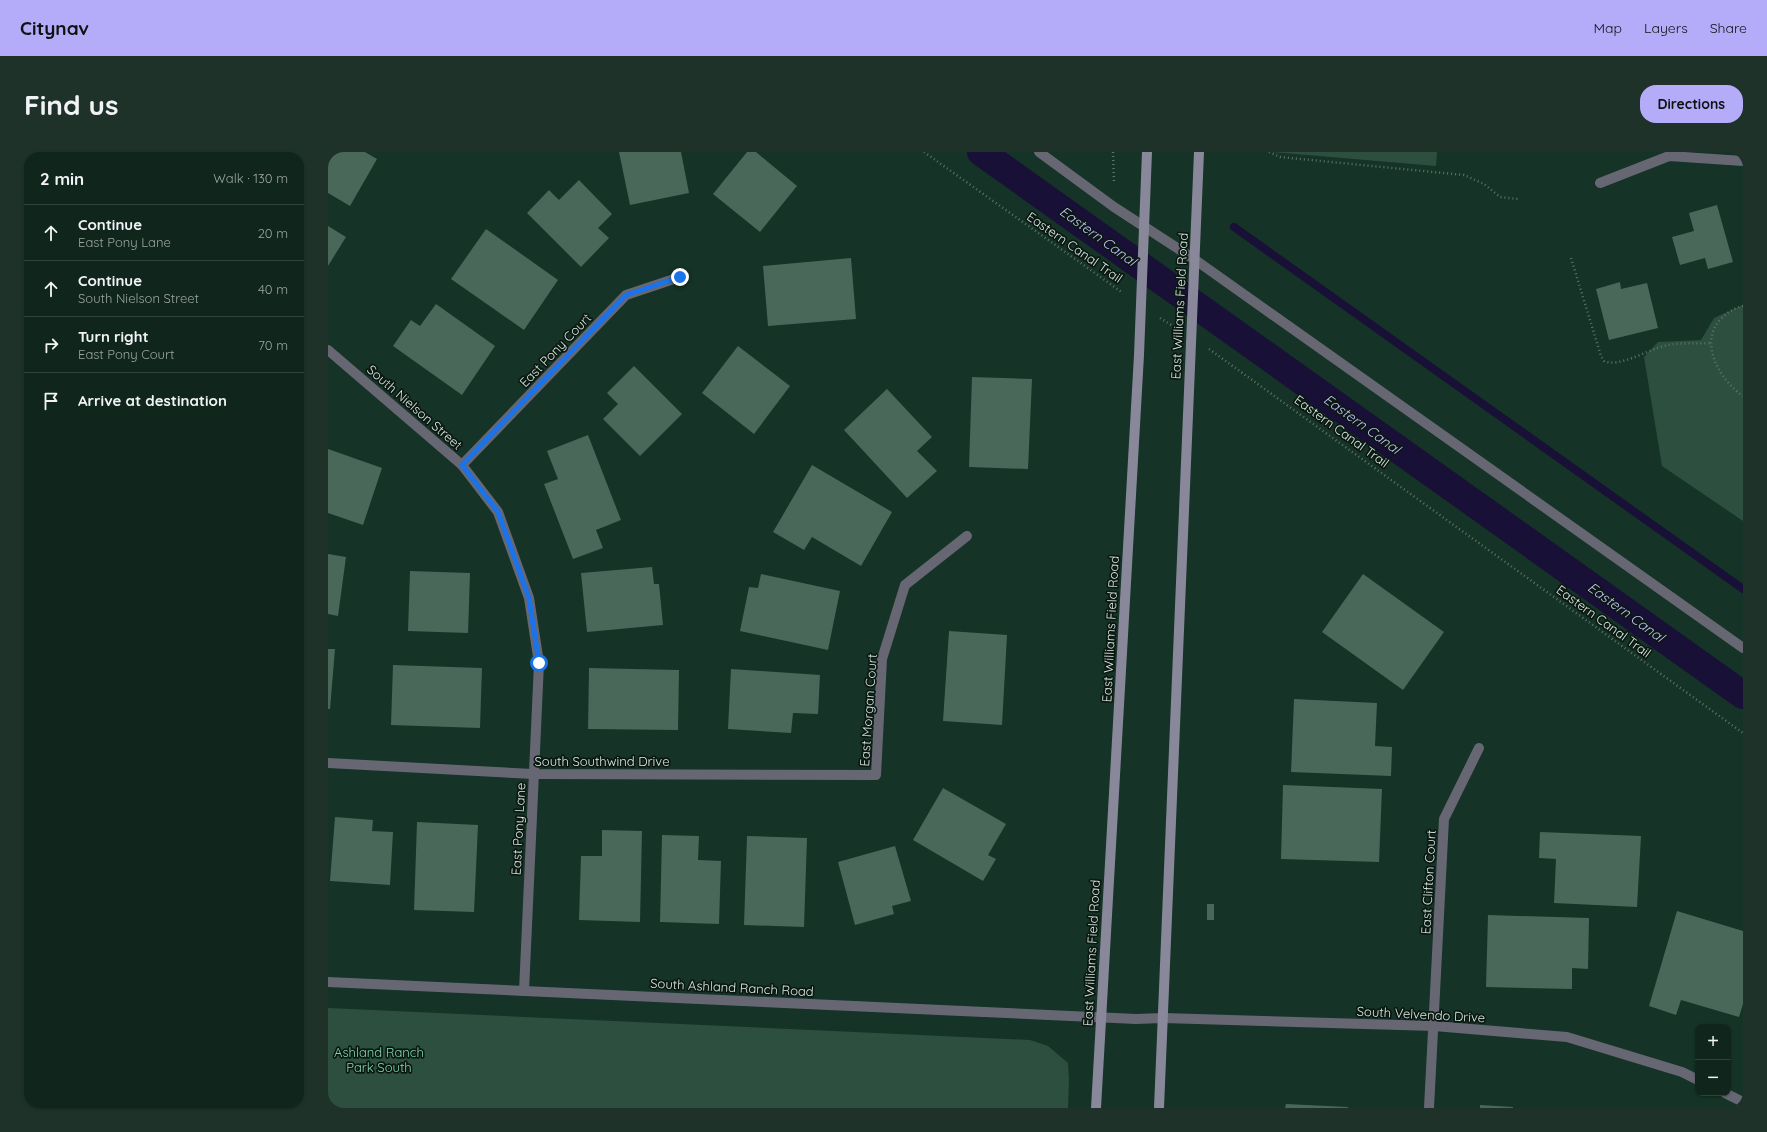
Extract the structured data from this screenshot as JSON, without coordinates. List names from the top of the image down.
{
  "streets": {
    "main road": ["East Williams Field Road"],
    "street": [
      "East Pony Court",
      "South Nielson Street",
      "East Morgan Court",
      "South Southwind Drive",
      "East Pony Lane",
      "East Clifton Court",
      "South Ashland Ranch Road",
      "South Velvendo Drive"
    ],
    "path": ["Eastern Canal Trail"]
  },
  "crossings": [
    ["Eastern Canal Trail", "East Williams Field Road"],
    ["East Williams Field Road", "South Ashland Ranch Road"],
    ["East Williams Field Road", "South Velvendo Drive"],
    ["East Pony Court", "South Nielson Street"],
    ["South Nielson Street", "East Pony Lane"],
    ["East Morgan Court", "South Southwind Drive"],
    ["South Southwind Drive", "East Pony Lane"],
    ["East Pony Lane", "South Ashland Ranch Road"],
    ["East Clifton Court", "South Velvendo Drive"],
    ["South Ashland Ranch Road", "South Velvendo Drive"]
  ],
  "water": ["Eastern Canal"],
  "parks": ["Ashland Ranch Park South"],
  "page": {
    "header": "Citynav",
    "nav": ["Map", "Layers", "Share"],
    "buttons": "Directions",
    "title": "Find us",
    "heading": ["2 min", "Walk · 130 m"],
    "list": [
      ["Continue", "East Pony Lane", "20 m"],
      ["Continue", "South Nielson Street", "40 m"],
      ["Turn right", "East Pony Court", "70 m"],
      "Arrive at destination"
    ],
    "map_buttons": ["+", "−"]
  }
}
